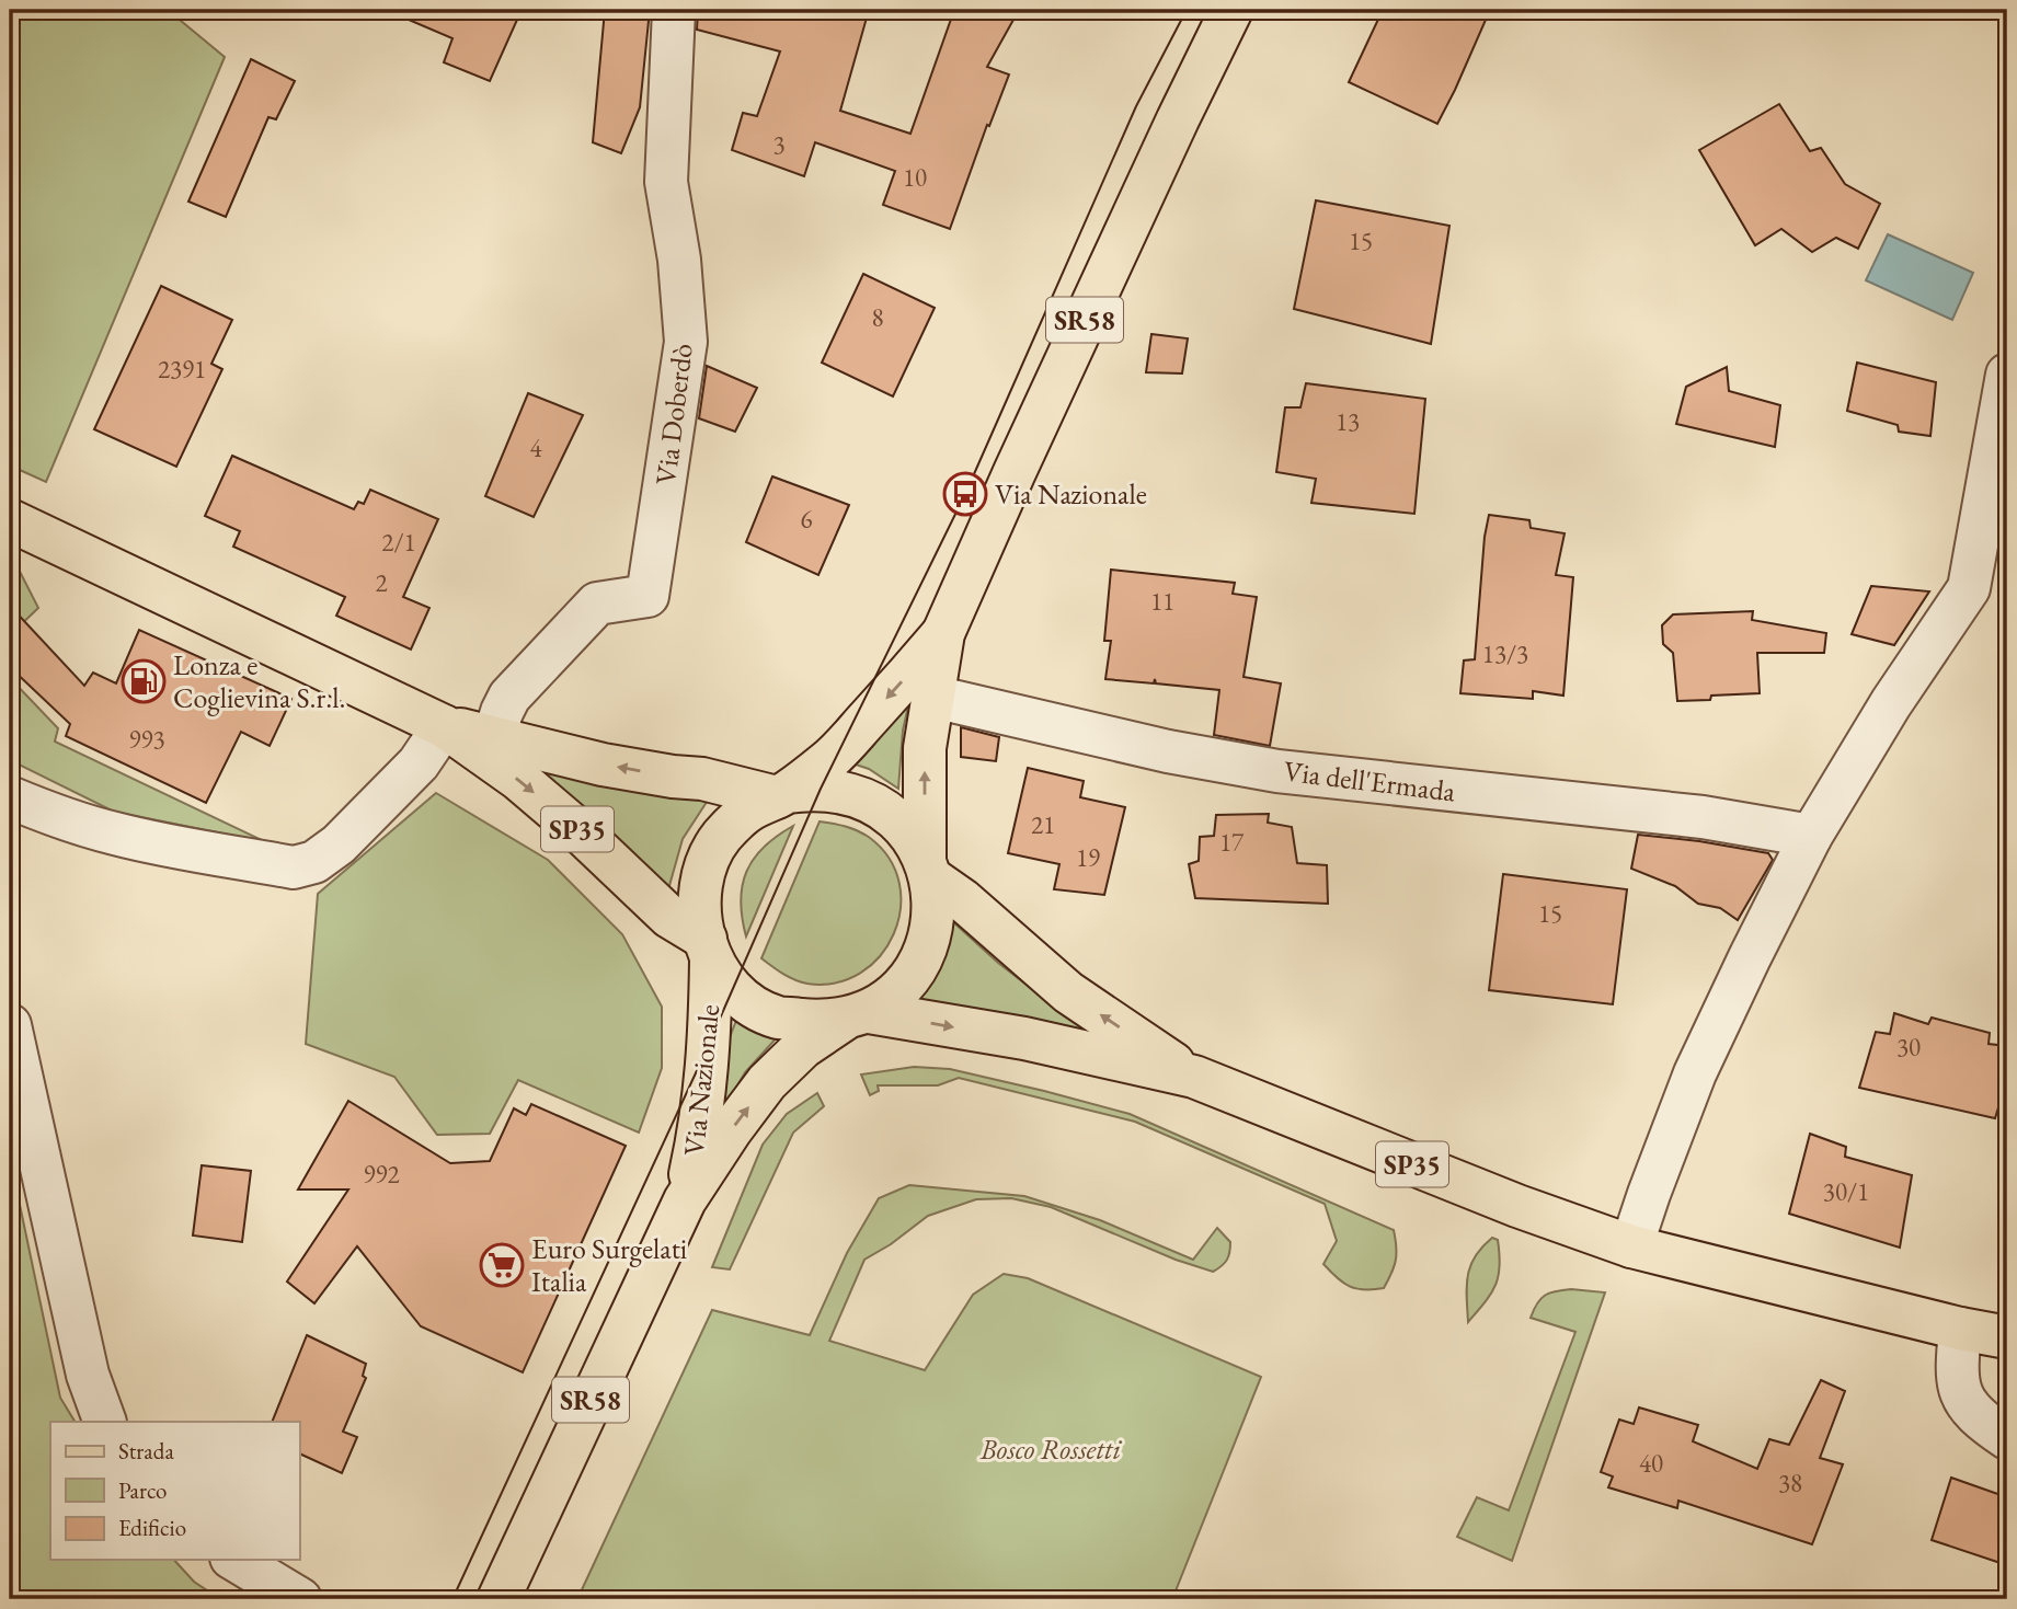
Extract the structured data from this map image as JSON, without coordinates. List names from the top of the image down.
{
  "streets": {
    "main road": ["SR58", "SP35", "Via Nazionale"],
    "street": ["Via Doberdò", "Via dell'Ermada"]
  },
  "crossings": [
    ["Via Doberdò", "SP35"],
    ["Via dell'Ermada", "Via Nazionale"],
    ["SP35", "Via Nazionale"]
  ],
  "parks": ["Bosco Rossetti"],
  "places": {
    "bus stop": ["Via Nazionale"],
    "fuel station": ["Lonza e Coglievina S.r.l."],
    "supermarket": ["Euro Surgelati Italia"]
  },
  "house_numbers": [
    "3",
    "10",
    "15",
    "8",
    "2391",
    "13",
    "4",
    "6",
    "2/1",
    "2",
    "11",
    "13/3",
    "993",
    "21",
    "17",
    "19",
    "15",
    "30",
    "992",
    "30/1",
    "40",
    "38"
  ],
  "legend": ["Strada", "Parco", "Edificio"]
}
